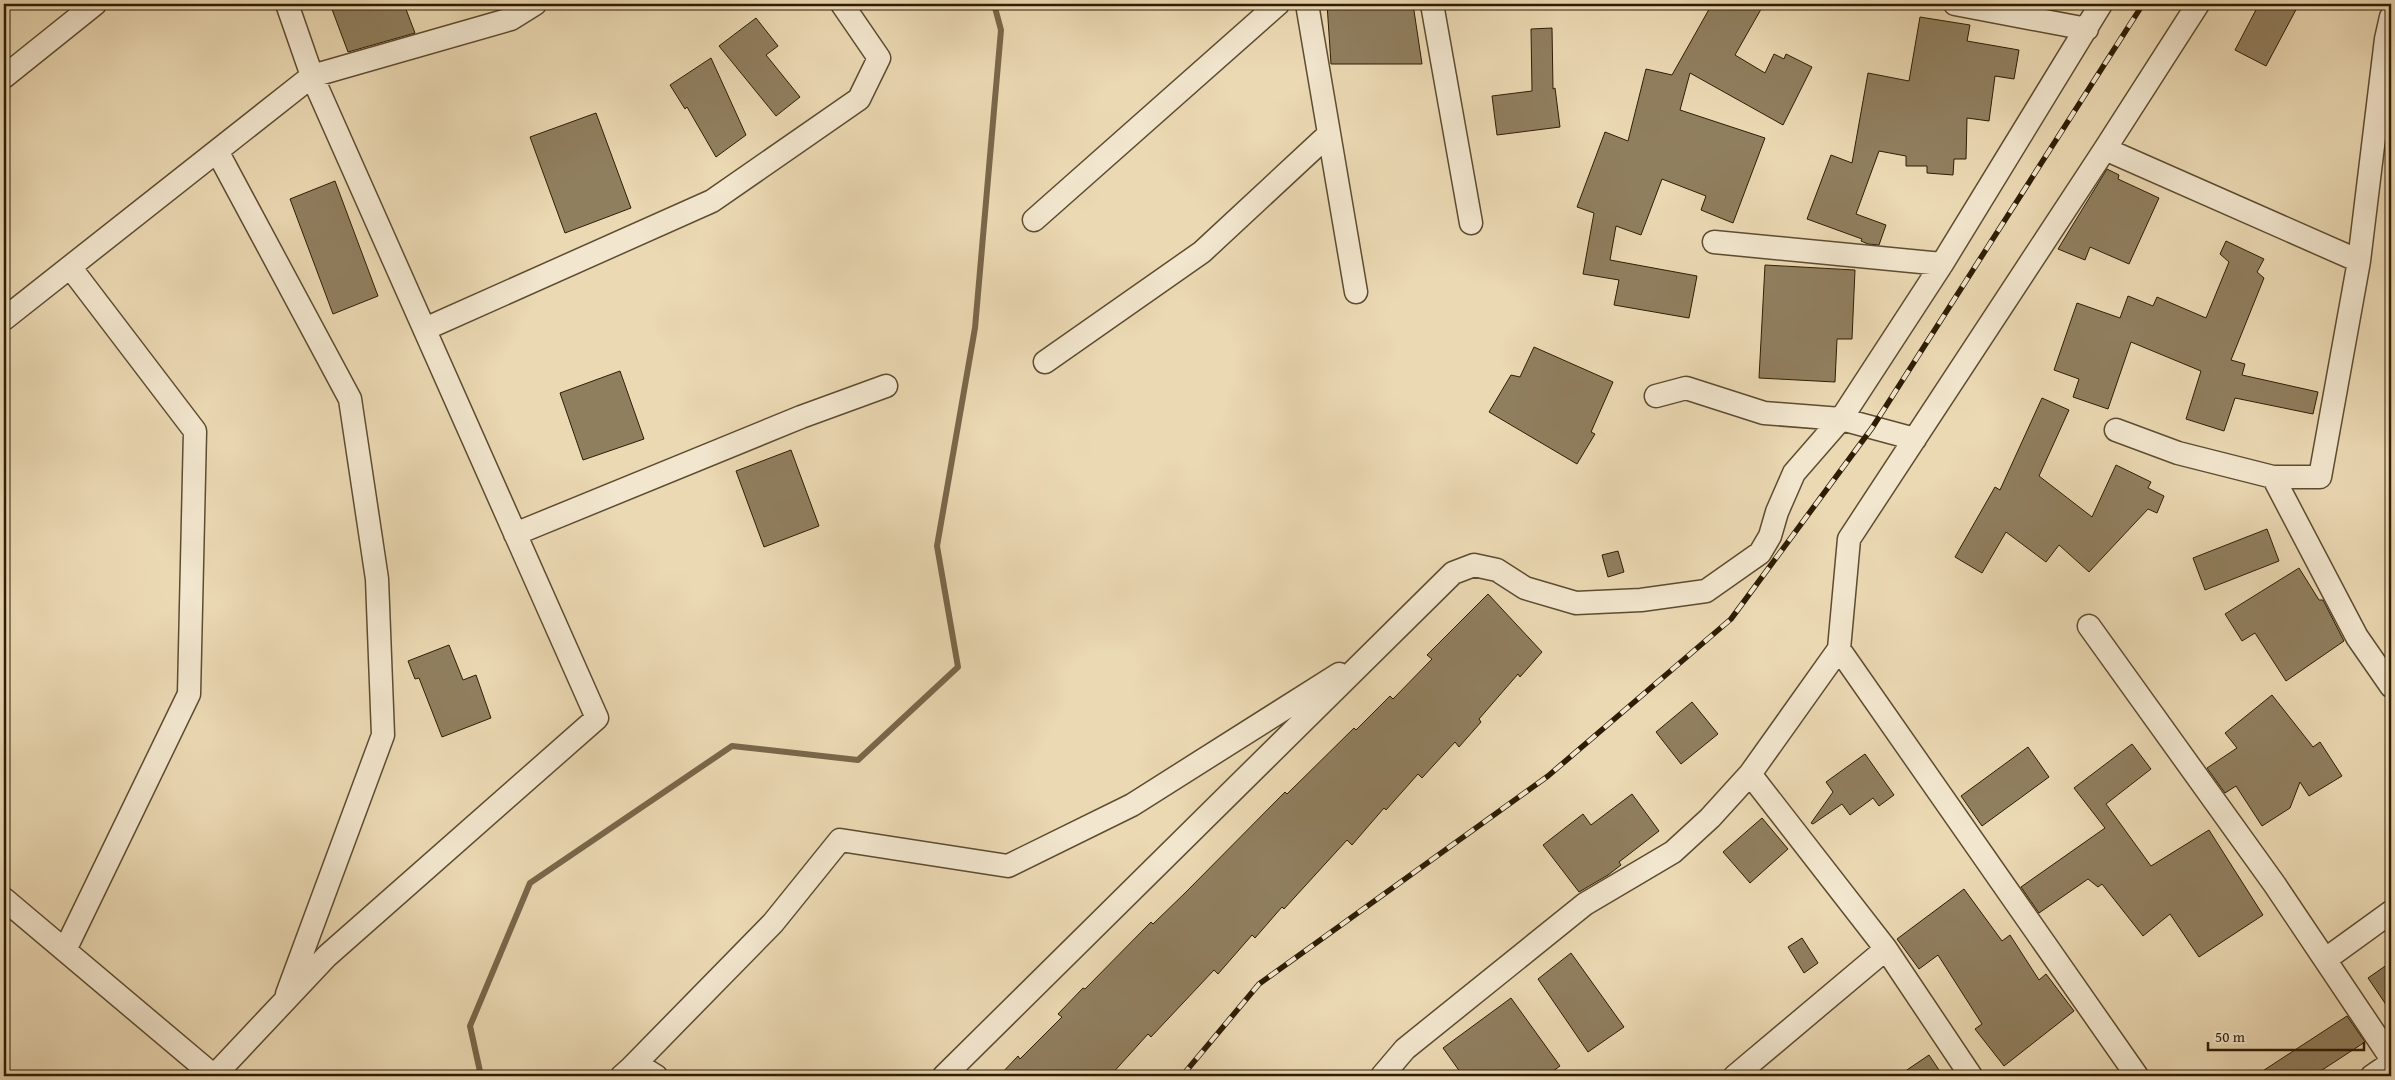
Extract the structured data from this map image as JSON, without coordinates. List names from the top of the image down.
{
  "scale_bar": "50 m"
}
